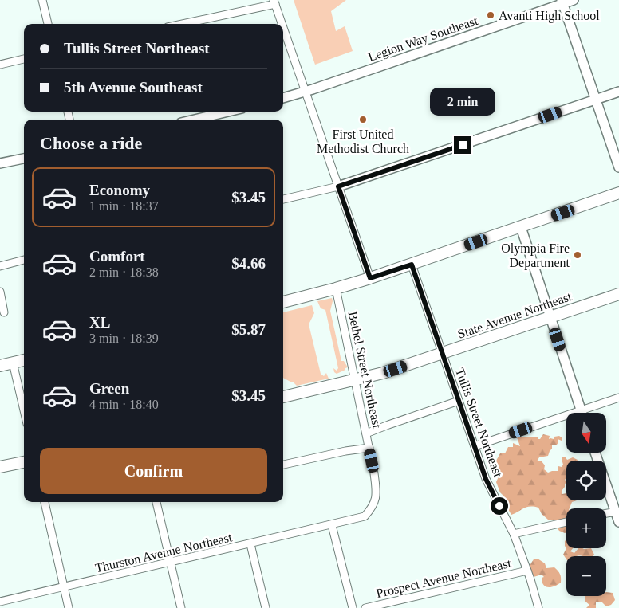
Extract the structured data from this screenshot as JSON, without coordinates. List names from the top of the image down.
{
  "streets": {
    "main road": ["State Avenue Northeast"],
    "street": [
      "Legion Way Southeast",
      "Bethel Street Northeast",
      "Tullis Street Northeast",
      "Thurston Avenue Northeast",
      "Prospect Avenue Northeast"
    ]
  },
  "crossings": [
    ["State Avenue Northeast", "Bethel Street Northeast"],
    ["State Avenue Northeast", "Tullis Street Northeast"],
    ["Bethel Street Northeast", "Thurston Avenue Northeast"],
    ["Tullis Street Northeast", "Prospect Avenue Northeast"]
  ],
  "places": ["Avanti High School", "First United Methodist Church", "Olympia Fire Department"],
  "north": "bottom",
  "page": {
    "banner": ["Tullis Street Northeast", "5th Avenue Southeast"],
    "bubble": "2 min",
    "heading": "Choose a ride",
    "list": [
      {
        "name": "Economy",
        "note": "1 min · 18:37",
        "value": "$3.45"
      },
      {
        "name": "Comfort",
        "note": "2 min · 18:38",
        "value": "$4.66"
      },
      {
        "name": "XL",
        "note": "3 min · 18:39",
        "value": "$5.87"
      },
      {
        "name": "Green",
        "note": "4 min · 18:40",
        "value": "$3.45"
      }
    ],
    "map_buttons": ["+", "−"],
    "buttons": "Confirm"
  }
}
